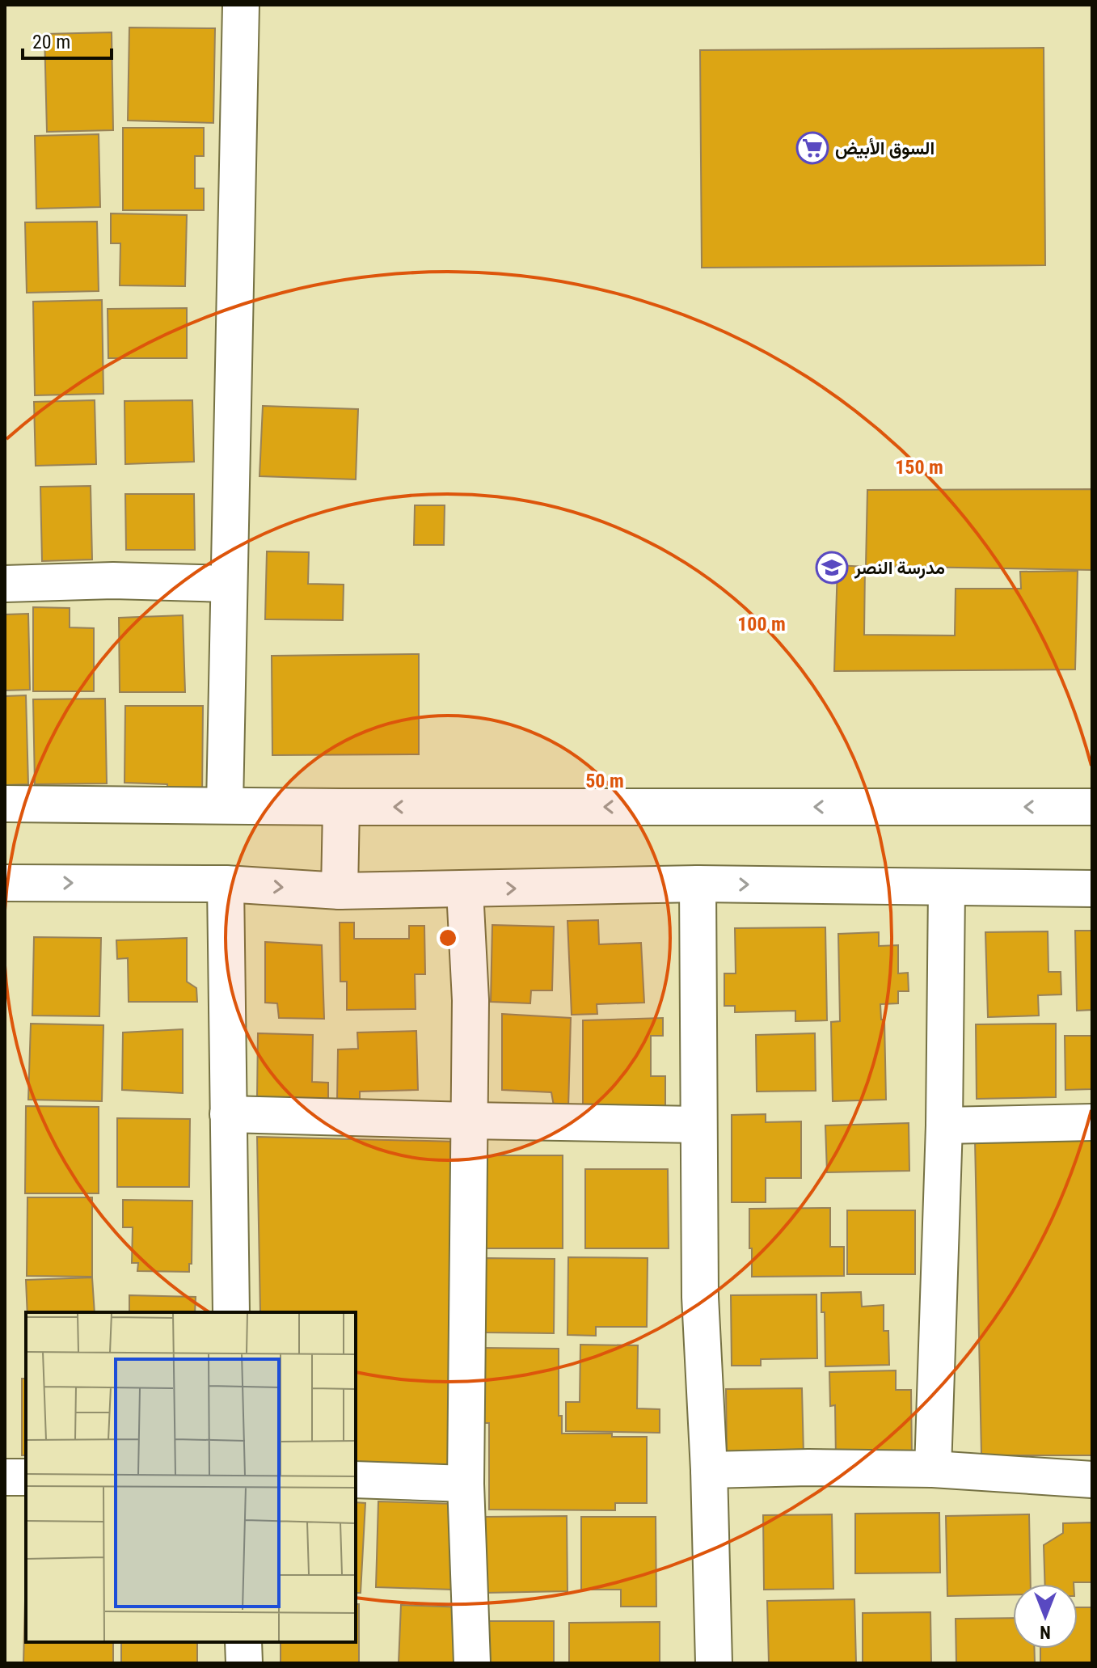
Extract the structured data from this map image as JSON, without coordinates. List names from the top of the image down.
{
  "places": {
    "supermarket": ["السوق الأبيض"],
    "school or university": ["مدرسة النصر"]
  },
  "scale_bar": "20 m",
  "north": "bottom",
  "rings": ["150 m", "100 m", "50 m"]
}
